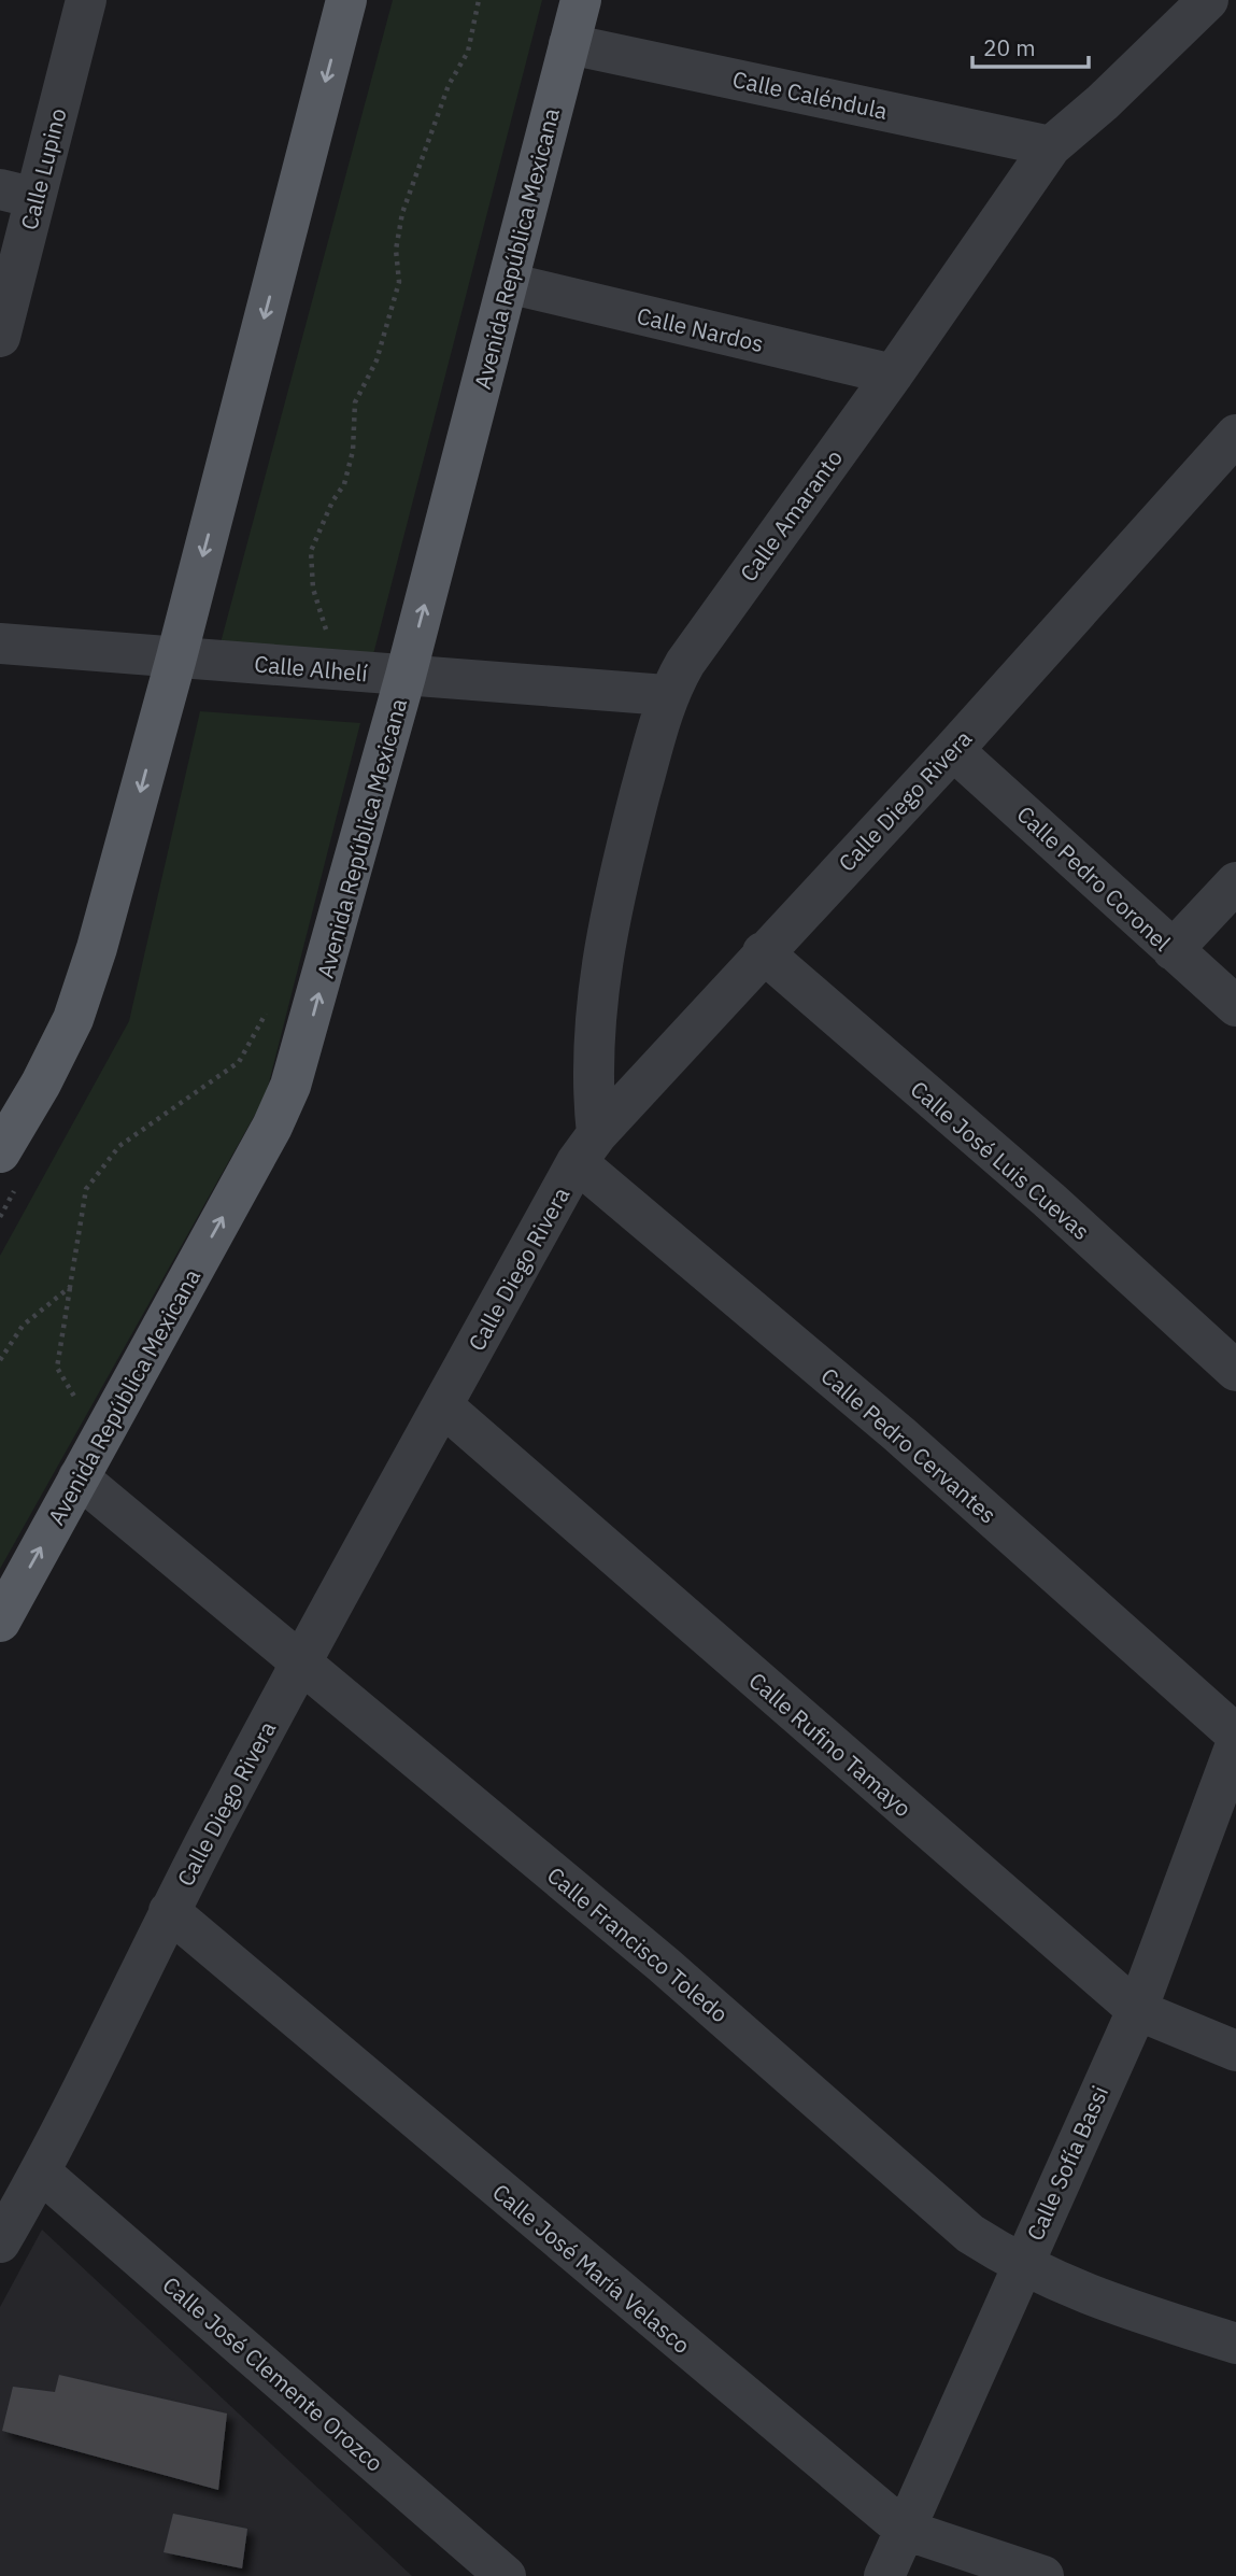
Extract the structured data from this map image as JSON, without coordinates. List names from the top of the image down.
{
  "streets": {
    "main road": ["Avenida República Mexicana"],
    "street": [
      "Calle Caléndula",
      "Calle Lupino",
      "Calle Nardos",
      "Calle Amaranto",
      "Calle Alhelí",
      "Calle Diego Rivera",
      "Calle Pedro Coronel",
      "Calle José Luis Cuevas",
      "Calle Pedro Cervantes",
      "Calle Rufino Tamayo",
      "Calle Francisco Toledo",
      "Calle Sofía Bassi",
      "Calle José María Velasco",
      "Calle José Clemente Orozco"
    ]
  },
  "crossings": [
    ["Calle Caléndula", "Avenida República Mexicana"],
    ["Calle Caléndula", "Calle Amaranto"],
    ["Avenida República Mexicana", "Calle Nardos"],
    ["Avenida República Mexicana", "Calle Alhelí"],
    ["Avenida República Mexicana", "Calle Francisco Toledo"],
    ["Calle Nardos", "Calle Amaranto"],
    ["Calle Amaranto", "Calle Alhelí"],
    ["Calle Amaranto", "Calle Diego Rivera"],
    ["Calle Amaranto", "Calle Pedro Cervantes"],
    ["Calle Diego Rivera", "Calle Pedro Coronel"],
    ["Calle Diego Rivera", "Calle José Luis Cuevas"],
    ["Calle Diego Rivera", "Calle Pedro Cervantes"],
    ["Calle Diego Rivera", "Calle Rufino Tamayo"],
    ["Calle Diego Rivera", "Calle Francisco Toledo"],
    ["Calle Diego Rivera", "Calle José María Velasco"],
    ["Calle Diego Rivera", "Calle José Clemente Orozco"],
    ["Calle Rufino Tamayo", "Calle Sofía Bassi"],
    ["Calle Francisco Toledo", "Calle Sofía Bassi"],
    ["Calle Sofía Bassi", "Calle José María Velasco"]
  ],
  "scale_bar": "20 m"
}
